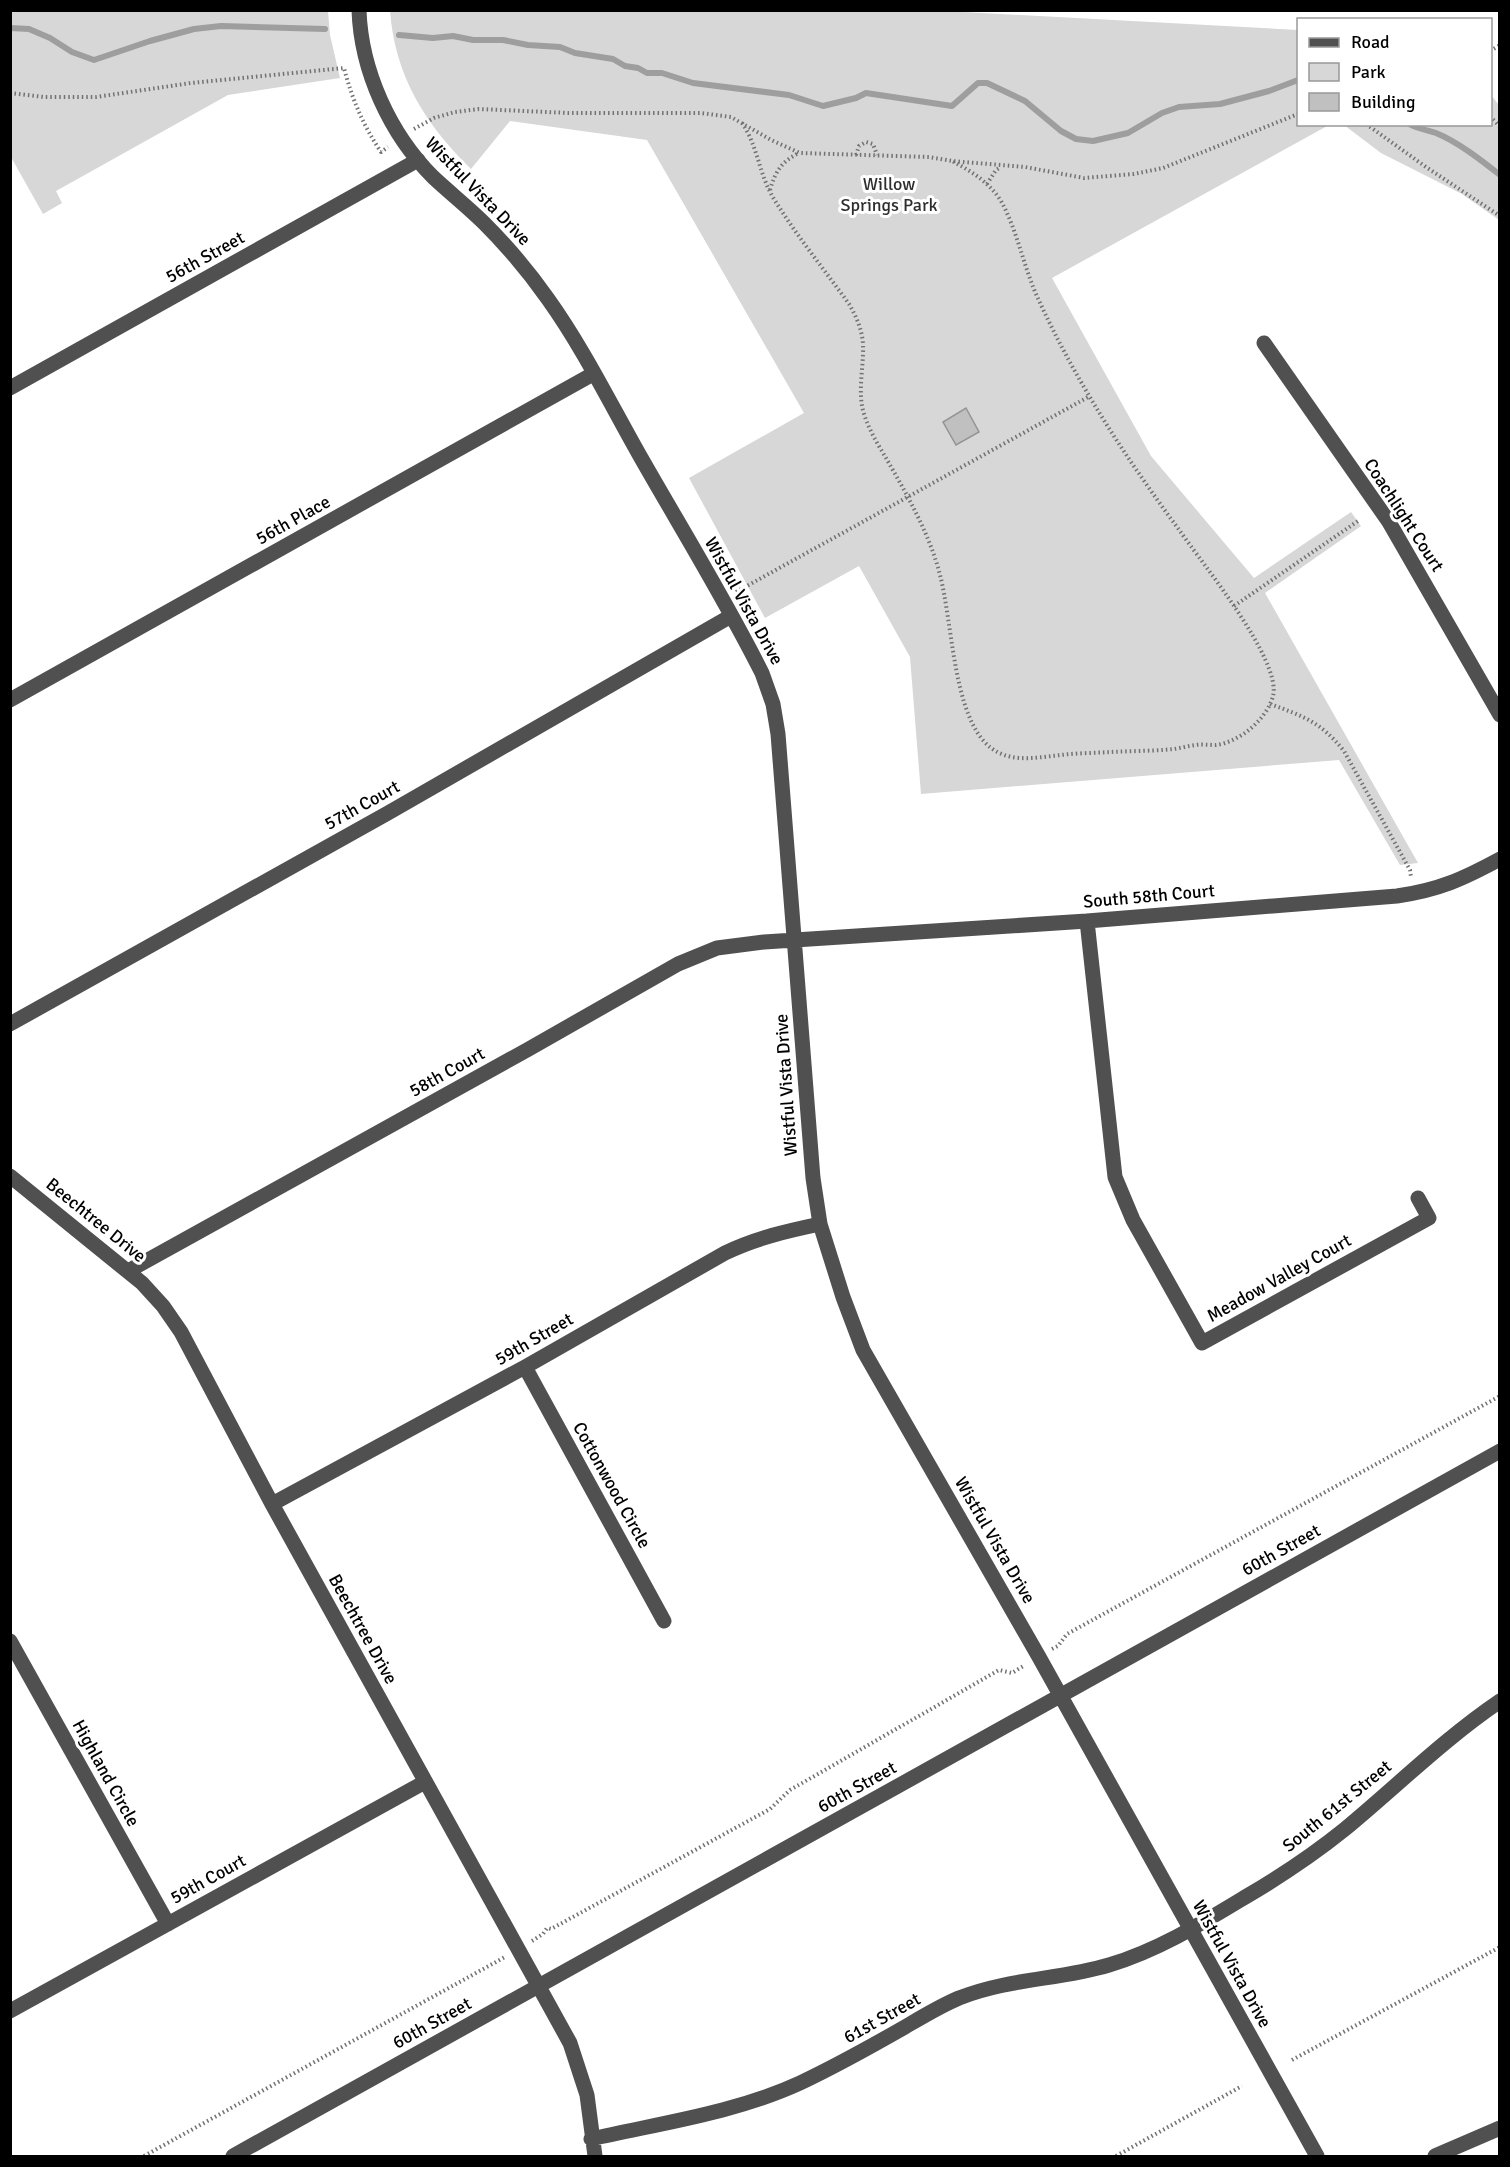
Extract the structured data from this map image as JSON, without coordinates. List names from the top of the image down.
{
  "streets": {
    "street": [
      "Wistful Vista Drive",
      "56th Street",
      "Coachlight Court",
      "56th Place",
      "57th Court",
      "South 58th Court",
      "58th Court",
      "Beechtree Drive",
      "Meadow Valley Court",
      "59th Street",
      "Cottonwood Circle",
      "60th Street",
      "Highland Circle",
      "South 61st Street",
      "59th Court",
      "61st Street"
    ]
  },
  "crossings": [
    ["Wistful Vista Drive", "56th Street"],
    ["Wistful Vista Drive", "56th Place"],
    ["Wistful Vista Drive", "57th Court"],
    ["Wistful Vista Drive", "South 58th Court"],
    ["Wistful Vista Drive", "58th Court"],
    ["Wistful Vista Drive", "59th Street"],
    ["Wistful Vista Drive", "60th Street"],
    ["Wistful Vista Drive", "South 61st Street"],
    ["Wistful Vista Drive", "61st Street"],
    ["South 58th Court", "58th Court"],
    ["South 58th Court", "Meadow Valley Court"],
    ["58th Court", "Beechtree Drive"],
    ["Beechtree Drive", "59th Street"],
    ["Beechtree Drive", "60th Street"],
    ["Beechtree Drive", "59th Court"],
    ["Beechtree Drive", "61st Street"],
    ["59th Street", "Cottonwood Circle"],
    ["Highland Circle", "59th Court"],
    ["South 61st Street", "61st Street"]
  ],
  "parks": ["Willow Springs Park"],
  "legend": ["Road", "Park", "Building"]
}
